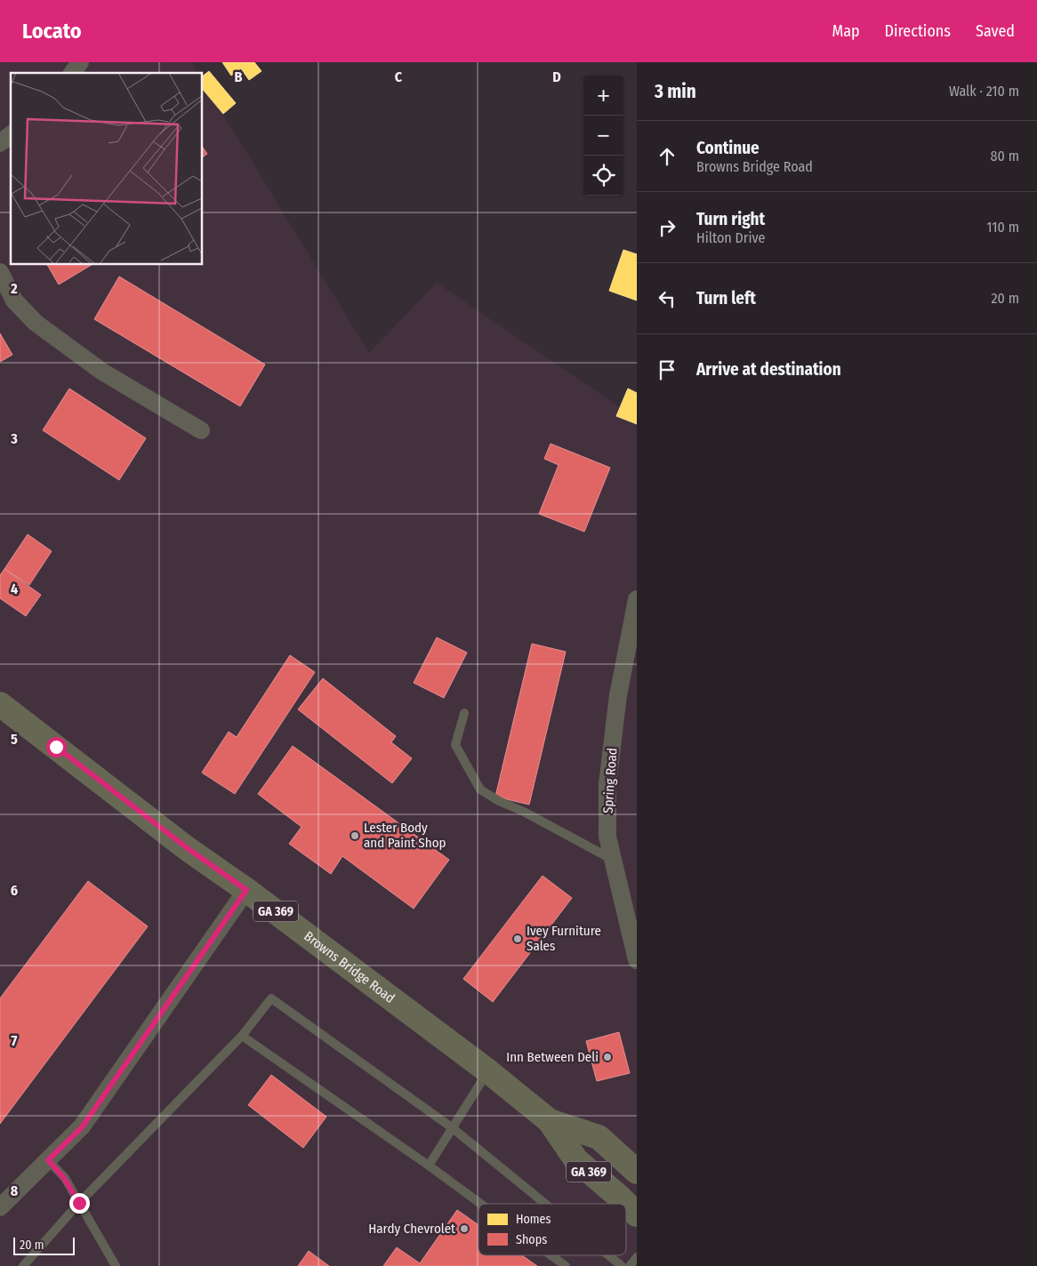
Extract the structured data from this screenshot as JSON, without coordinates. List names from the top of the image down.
{
  "streets": {
    "main road": ["GA 369", "Browns Bridge Road"],
    "street": ["Spring Road"]
  },
  "places": [
    "Lester Body and Paint Shop",
    "Ivey Furniture Sales",
    "Inn Between Deli",
    "Hardy Chevrolet"
  ],
  "legend": ["Homes", "Shops"],
  "scale_bar": "20 m",
  "page": {
    "header": "Locato",
    "nav": ["Map", "Directions", "Saved"],
    "heading": ["3 min", "Walk · 210 m"],
    "map_buttons": ["+", "−"],
    "list": [
      ["Continue", "Browns Bridge Road", "80 m"],
      ["Turn right", "Hilton Drive", "110 m"],
      ["Turn left", "20 m"],
      "Arrive at destination"
    ],
    "scale": "20 m"
  },
  "grid": {
    "columns": ["B", "C", "D"],
    "rows": [
      "2",
      "3",
      "4",
      "5",
      "6",
      "7",
      "8"
    ]
  }
}
